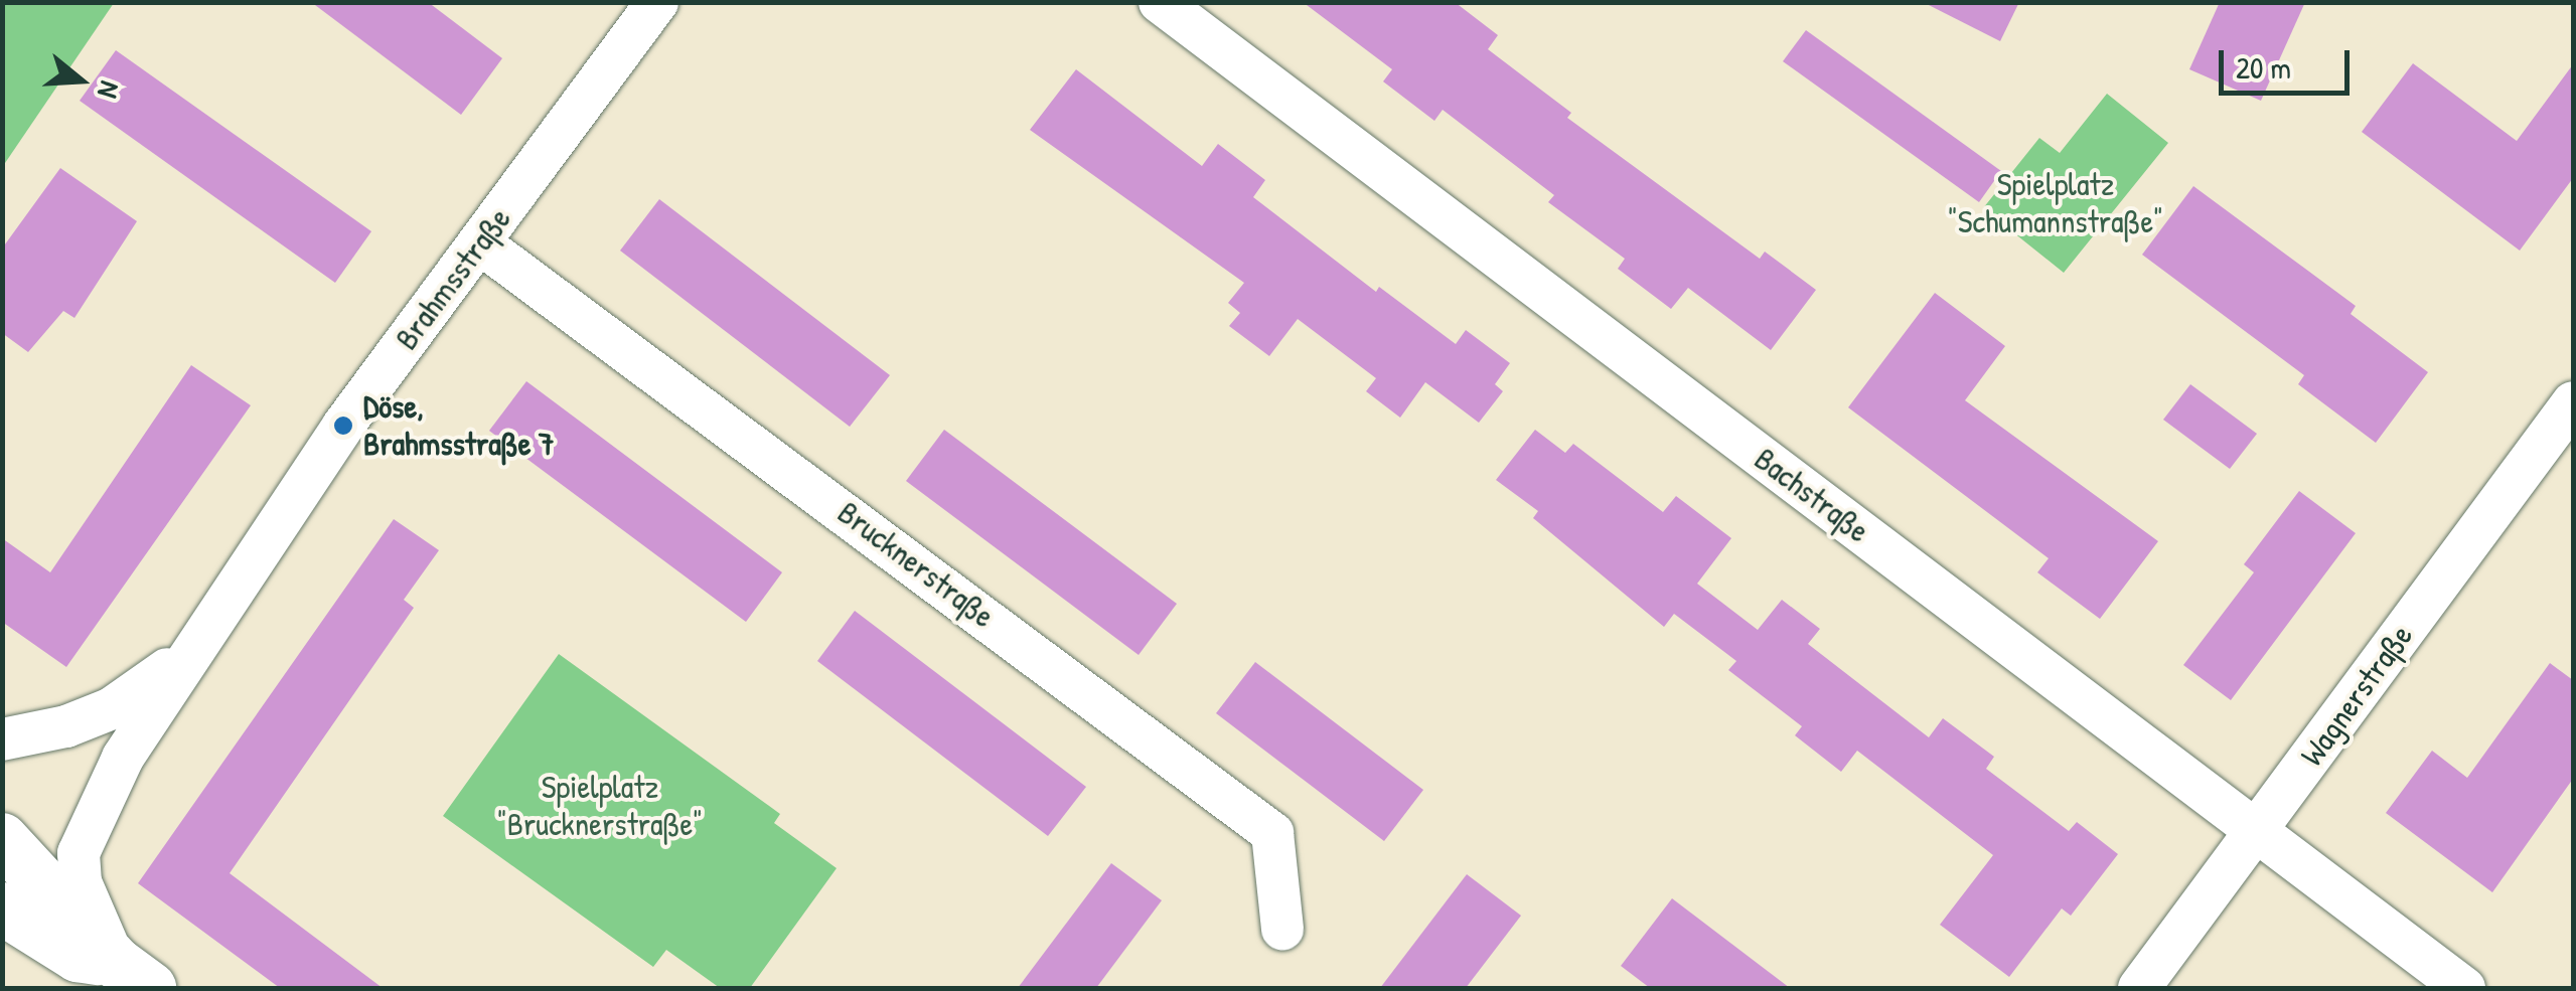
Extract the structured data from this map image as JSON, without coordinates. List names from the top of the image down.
{
  "streets": {
    "street": [
      "Brahmsstraße",
      "Bachstraße",
      "Brucknerstraße",
      "Wagnerstraße"
    ]
  },
  "crossings": [
    ["Brahmsstraße", "Brucknerstraße"],
    ["Bachstraße", "Wagnerstraße"]
  ],
  "parks": ["Spielplatz \"Schumannstraße\"", "Spielplatz \"Brucknerstraße\""],
  "places": ["Döse, Brahmsstraße 7"],
  "scale_bar": "20 m",
  "north": "right"
}
